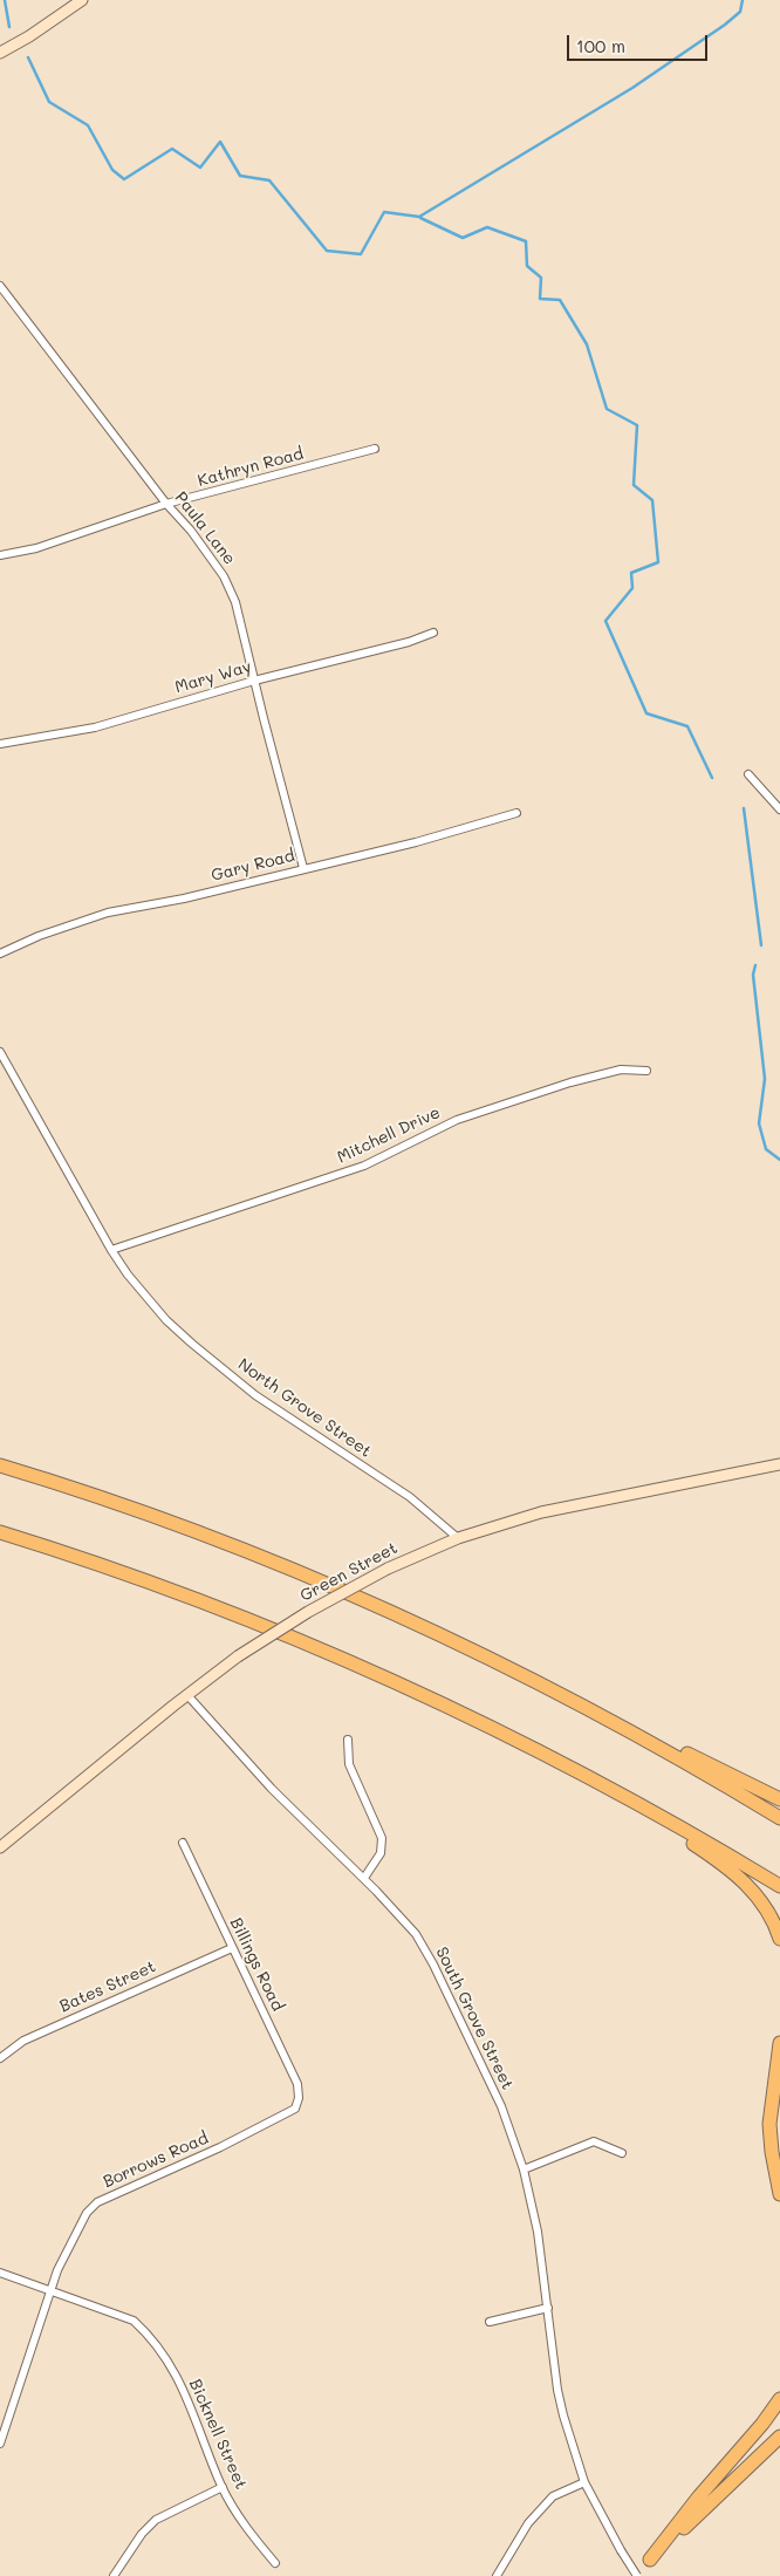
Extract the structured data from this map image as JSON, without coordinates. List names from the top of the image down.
{
  "streets": {
    "main road": ["Green Street"],
    "street": [
      "Kathryn Road",
      "Paula Lane",
      "Mary Way",
      "Gary Road",
      "Mitchell Drive",
      "North Grove Street",
      "Billings Road",
      "Bates Street",
      "South Grove Street",
      "Borrows Road",
      "Bicknell Street"
    ]
  },
  "crossings": [
    ["Kathryn Road", "Paula Lane"],
    ["Paula Lane", "Mary Way"],
    ["Paula Lane", "Gary Road"],
    ["Mitchell Drive", "North Grove Street"],
    ["North Grove Street", "Green Street"],
    ["Green Street", "South Grove Street"],
    ["Billings Road", "Bates Street"],
    ["Billings Road", "Borrows Road"],
    ["Borrows Road", "Bicknell Street"]
  ],
  "scale_bar": "100 m"
}
